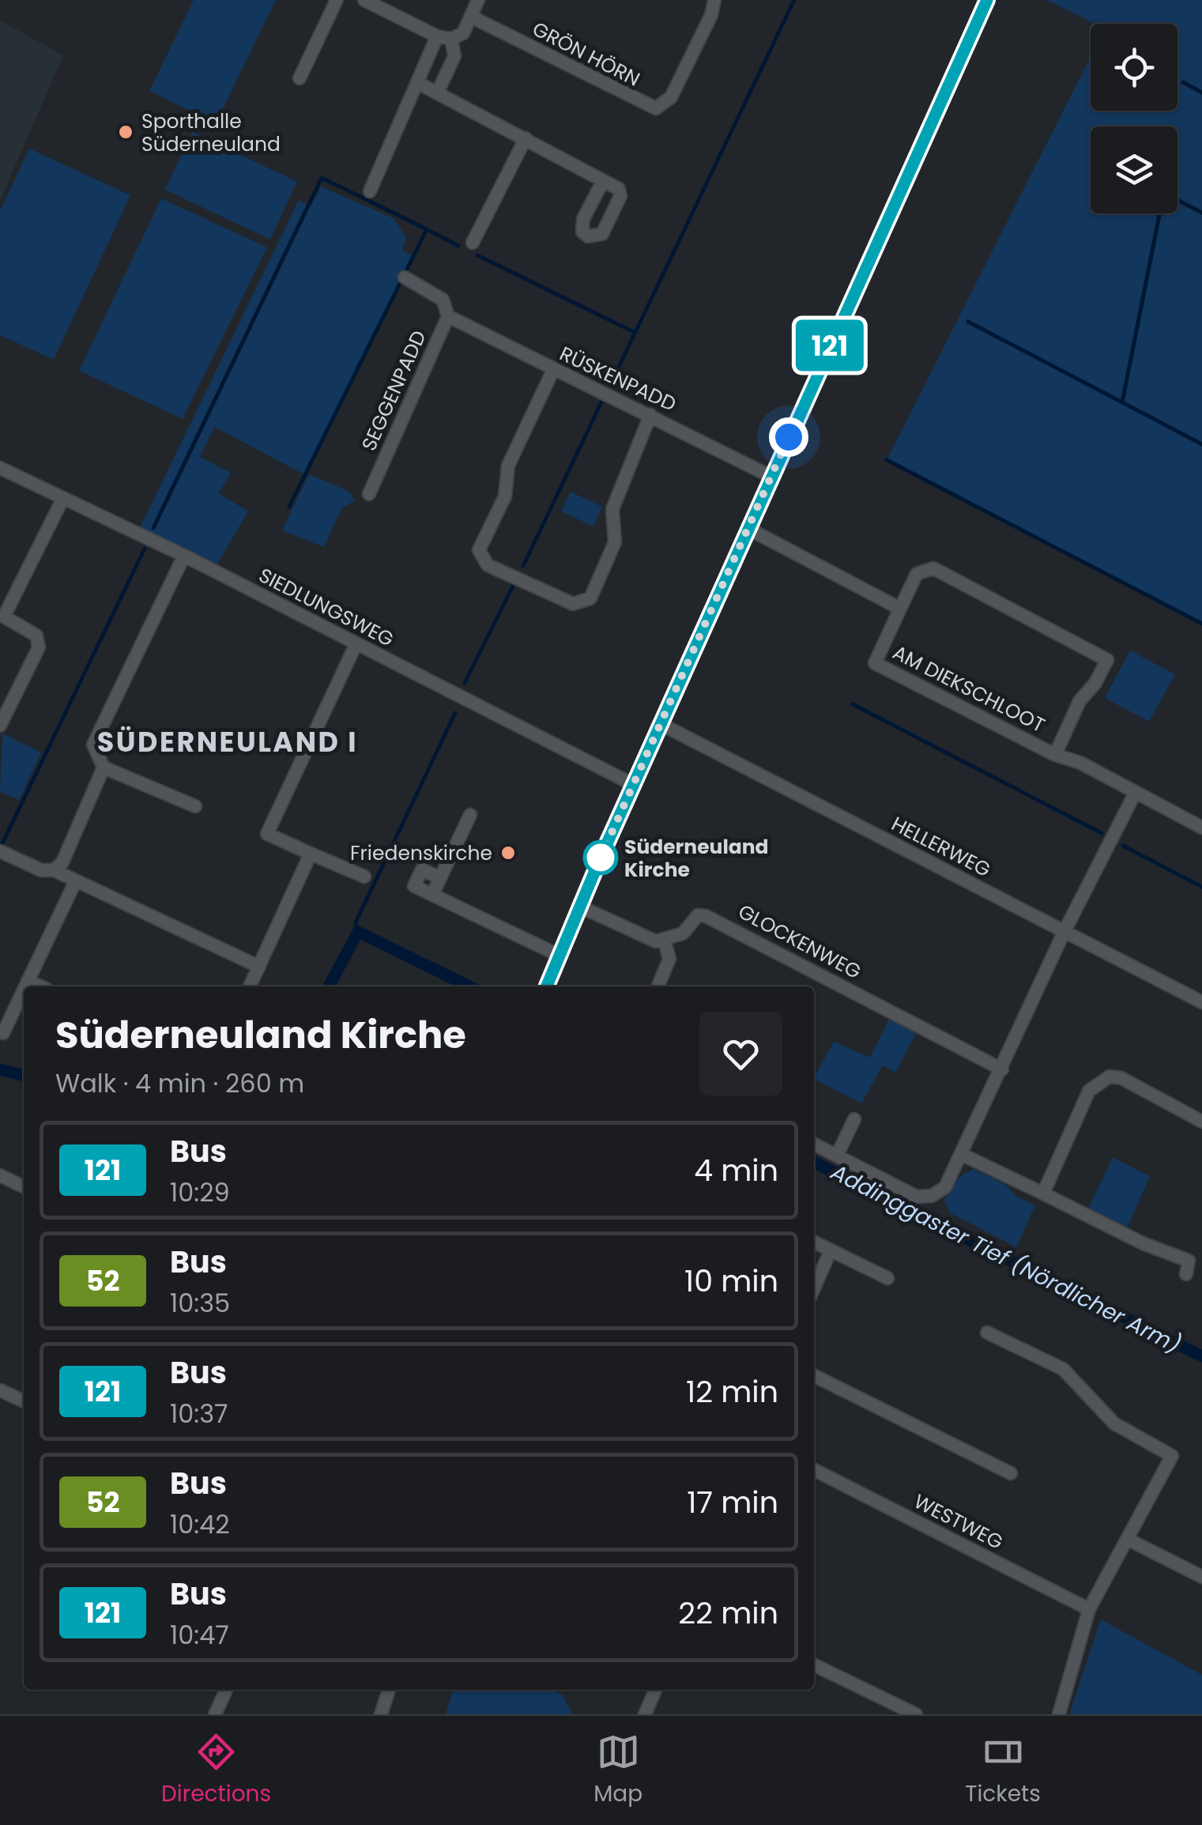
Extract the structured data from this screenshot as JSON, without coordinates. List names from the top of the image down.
{
  "streets": {
    "street": [
      "GRÖN HÖRN",
      "RÜSKENPADD",
      "SEGGENPADD",
      "SIEDLUNGSWEG",
      "AM DIEKSCHLOOT",
      "HELLERWEG",
      "GLOCKENWEG",
      "WESTWEG"
    ]
  },
  "crossings": [
    ["RÜSKENPADD", "SEGGENPADD"]
  ],
  "districts": ["SÜDERNEULAND I"],
  "water": ["Addinggaster Tief (Nördlicher Arm)"],
  "places": ["Sporthalle Süderneuland", "Friedenskirche", "Süderneuland Kirche"],
  "lines": ["bus line 121"],
  "page": {
    "on_map": "121",
    "heading": ["Süderneuland Kirche", "Walk · 4 min · 260 m"],
    "list": [
      {
        "mark": "121",
        "name": "Bus",
        "note": "10:29",
        "value": "4 min"
      },
      {
        "mark": "52",
        "name": "Bus",
        "note": "10:35",
        "value": "10 min"
      },
      {
        "mark": "121",
        "name": "Bus",
        "note": "10:37",
        "value": "12 min"
      },
      {
        "mark": "52",
        "name": "Bus",
        "note": "10:42",
        "value": "17 min"
      },
      {
        "mark": "121",
        "name": "Bus",
        "note": "10:47",
        "value": "22 min"
      }
    ],
    "tabs": ["Directions", "Map", "Tickets"]
  }
}
